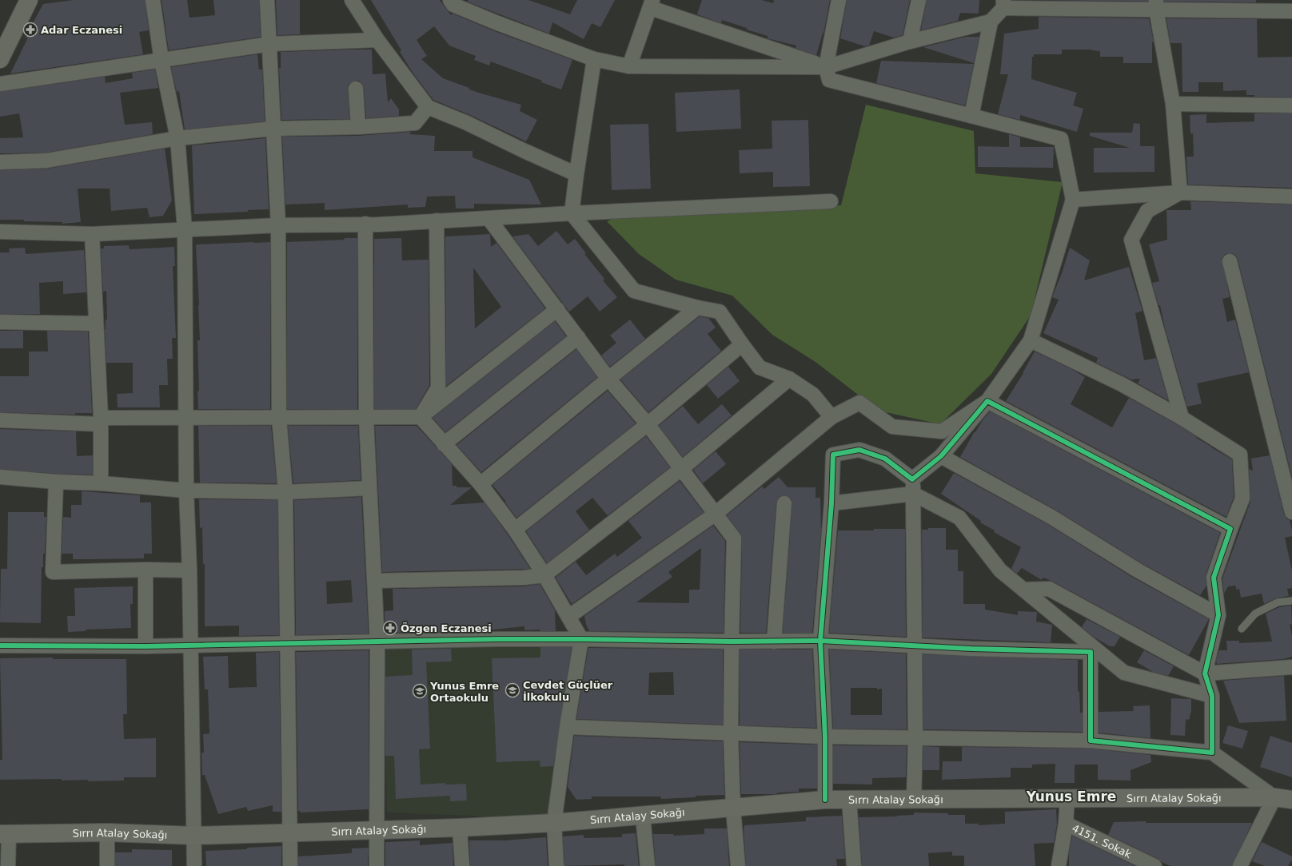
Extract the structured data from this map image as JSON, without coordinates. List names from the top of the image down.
{
  "streets": {
    "main road": ["Sırrı Atalay Sokağı"],
    "street": ["4151. Sokak"]
  },
  "districts": ["Yunus Emre"],
  "places": {
    "pharmacy": ["Adar Eczanesi", "Özgen Eczanesi"],
    "school or university": ["Cevdet Güçlüer İlkokulu", "Yunus Emre Ortaokulu"]
  }
}
